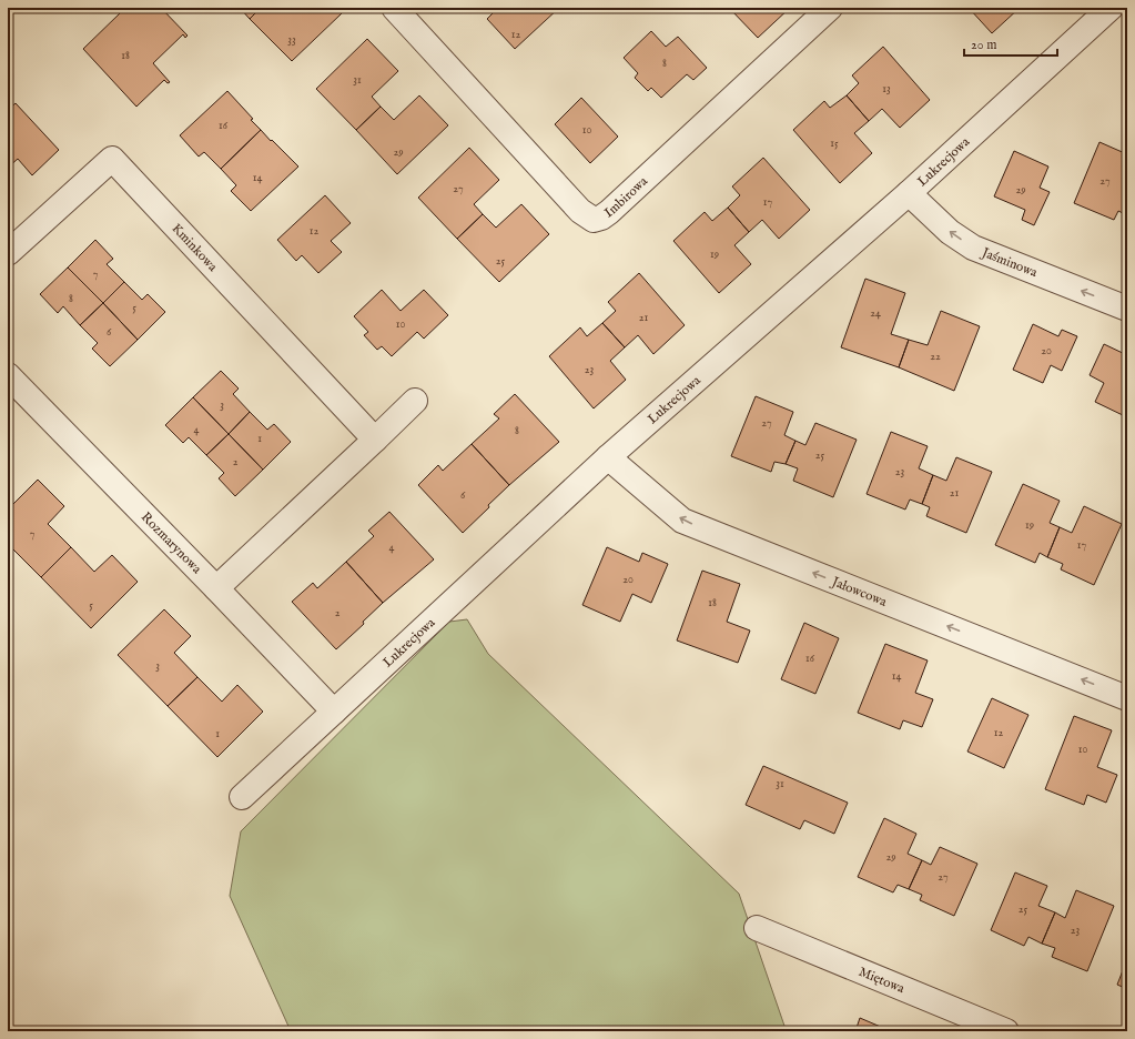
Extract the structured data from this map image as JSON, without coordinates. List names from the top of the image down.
{
  "streets": {
    "street": [
      "Lukrecjowa",
      "Imbirowa",
      "Kminkowa",
      "Jaśminowa",
      "Rozmarynowa",
      "Jałowcowa",
      "Miętowa"
    ]
  },
  "crossings": [
    ["Lukrecjowa", "Jaśminowa"],
    ["Lukrecjowa", "Rozmarynowa"],
    ["Lukrecjowa", "Jałowcowa"]
  ],
  "one_way": ["Jaśminowa", "Jałowcowa"],
  "house_numbers": [
    "12",
    "33",
    "18",
    "8",
    "31",
    "13",
    "16",
    "10",
    "15",
    "29",
    "14",
    "27",
    "27",
    "29",
    "17",
    "12",
    "19",
    "25",
    "7",
    "8",
    "5",
    "24",
    "21",
    "10",
    "6",
    "20",
    "22",
    "23",
    "3",
    "27",
    "4",
    "8",
    "1",
    "25",
    "2",
    "23",
    "21",
    "6",
    "19",
    "7",
    "17",
    "4",
    "20",
    "18",
    "5",
    "2",
    "16",
    "3",
    "14",
    "12",
    "1",
    "10",
    "31",
    "29",
    "27",
    "25",
    "23"
  ],
  "scale_bar": "20 m"
}
